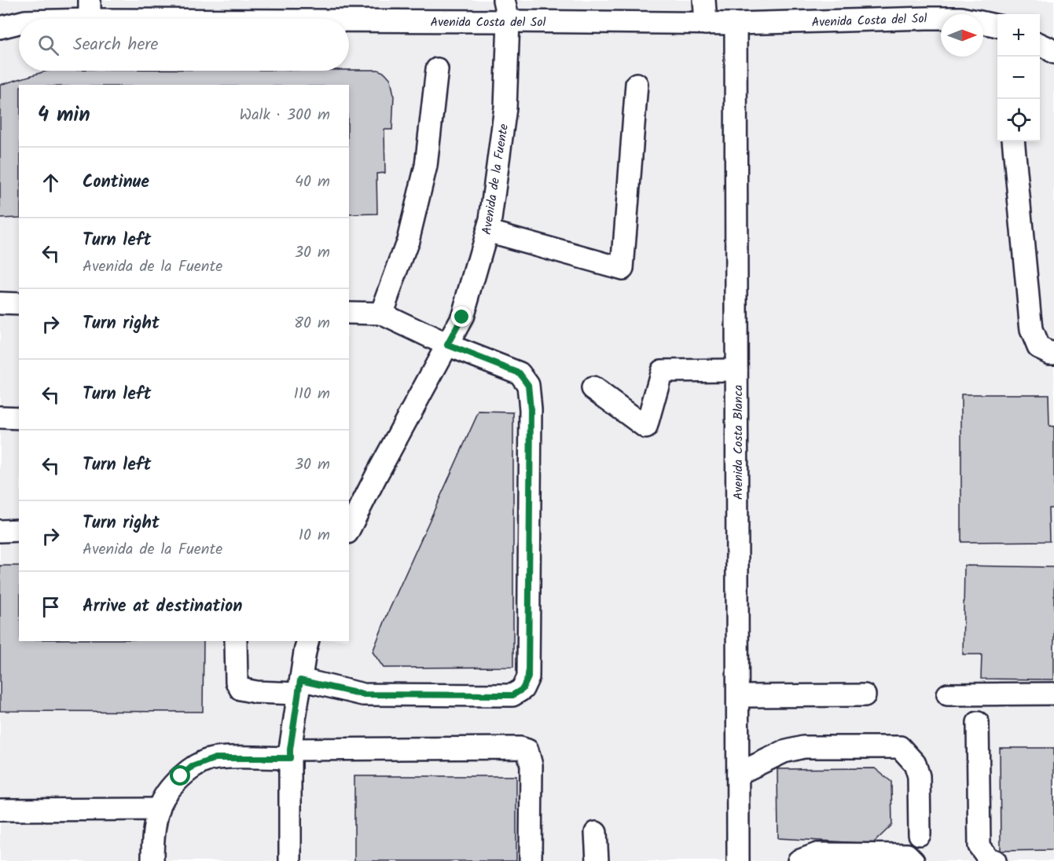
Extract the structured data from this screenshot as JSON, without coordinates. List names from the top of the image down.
{
  "streets": {
    "street": ["Avenida Costa del Sol", "Avenida de la Fuente", "Avenida Costa Blanca"]
  },
  "crossings": [
    ["Avenida Costa del Sol", "Avenida de la Fuente"],
    ["Avenida Costa del Sol", "Avenida Costa Blanca"]
  ],
  "north": "right",
  "page": {
    "map_buttons": ["+", "−"],
    "search": "Search here",
    "heading": ["4 min", "Walk · 300 m"],
    "list": [
      ["Continue", "40 m"],
      ["Turn left", "Avenida de la Fuente", "30 m"],
      ["Turn right", "80 m"],
      ["Turn left", "110 m"],
      ["Turn left", "30 m"],
      ["Turn right", "Avenida de la Fuente", "10 m"],
      "Arrive at destination"
    ]
  }
}
